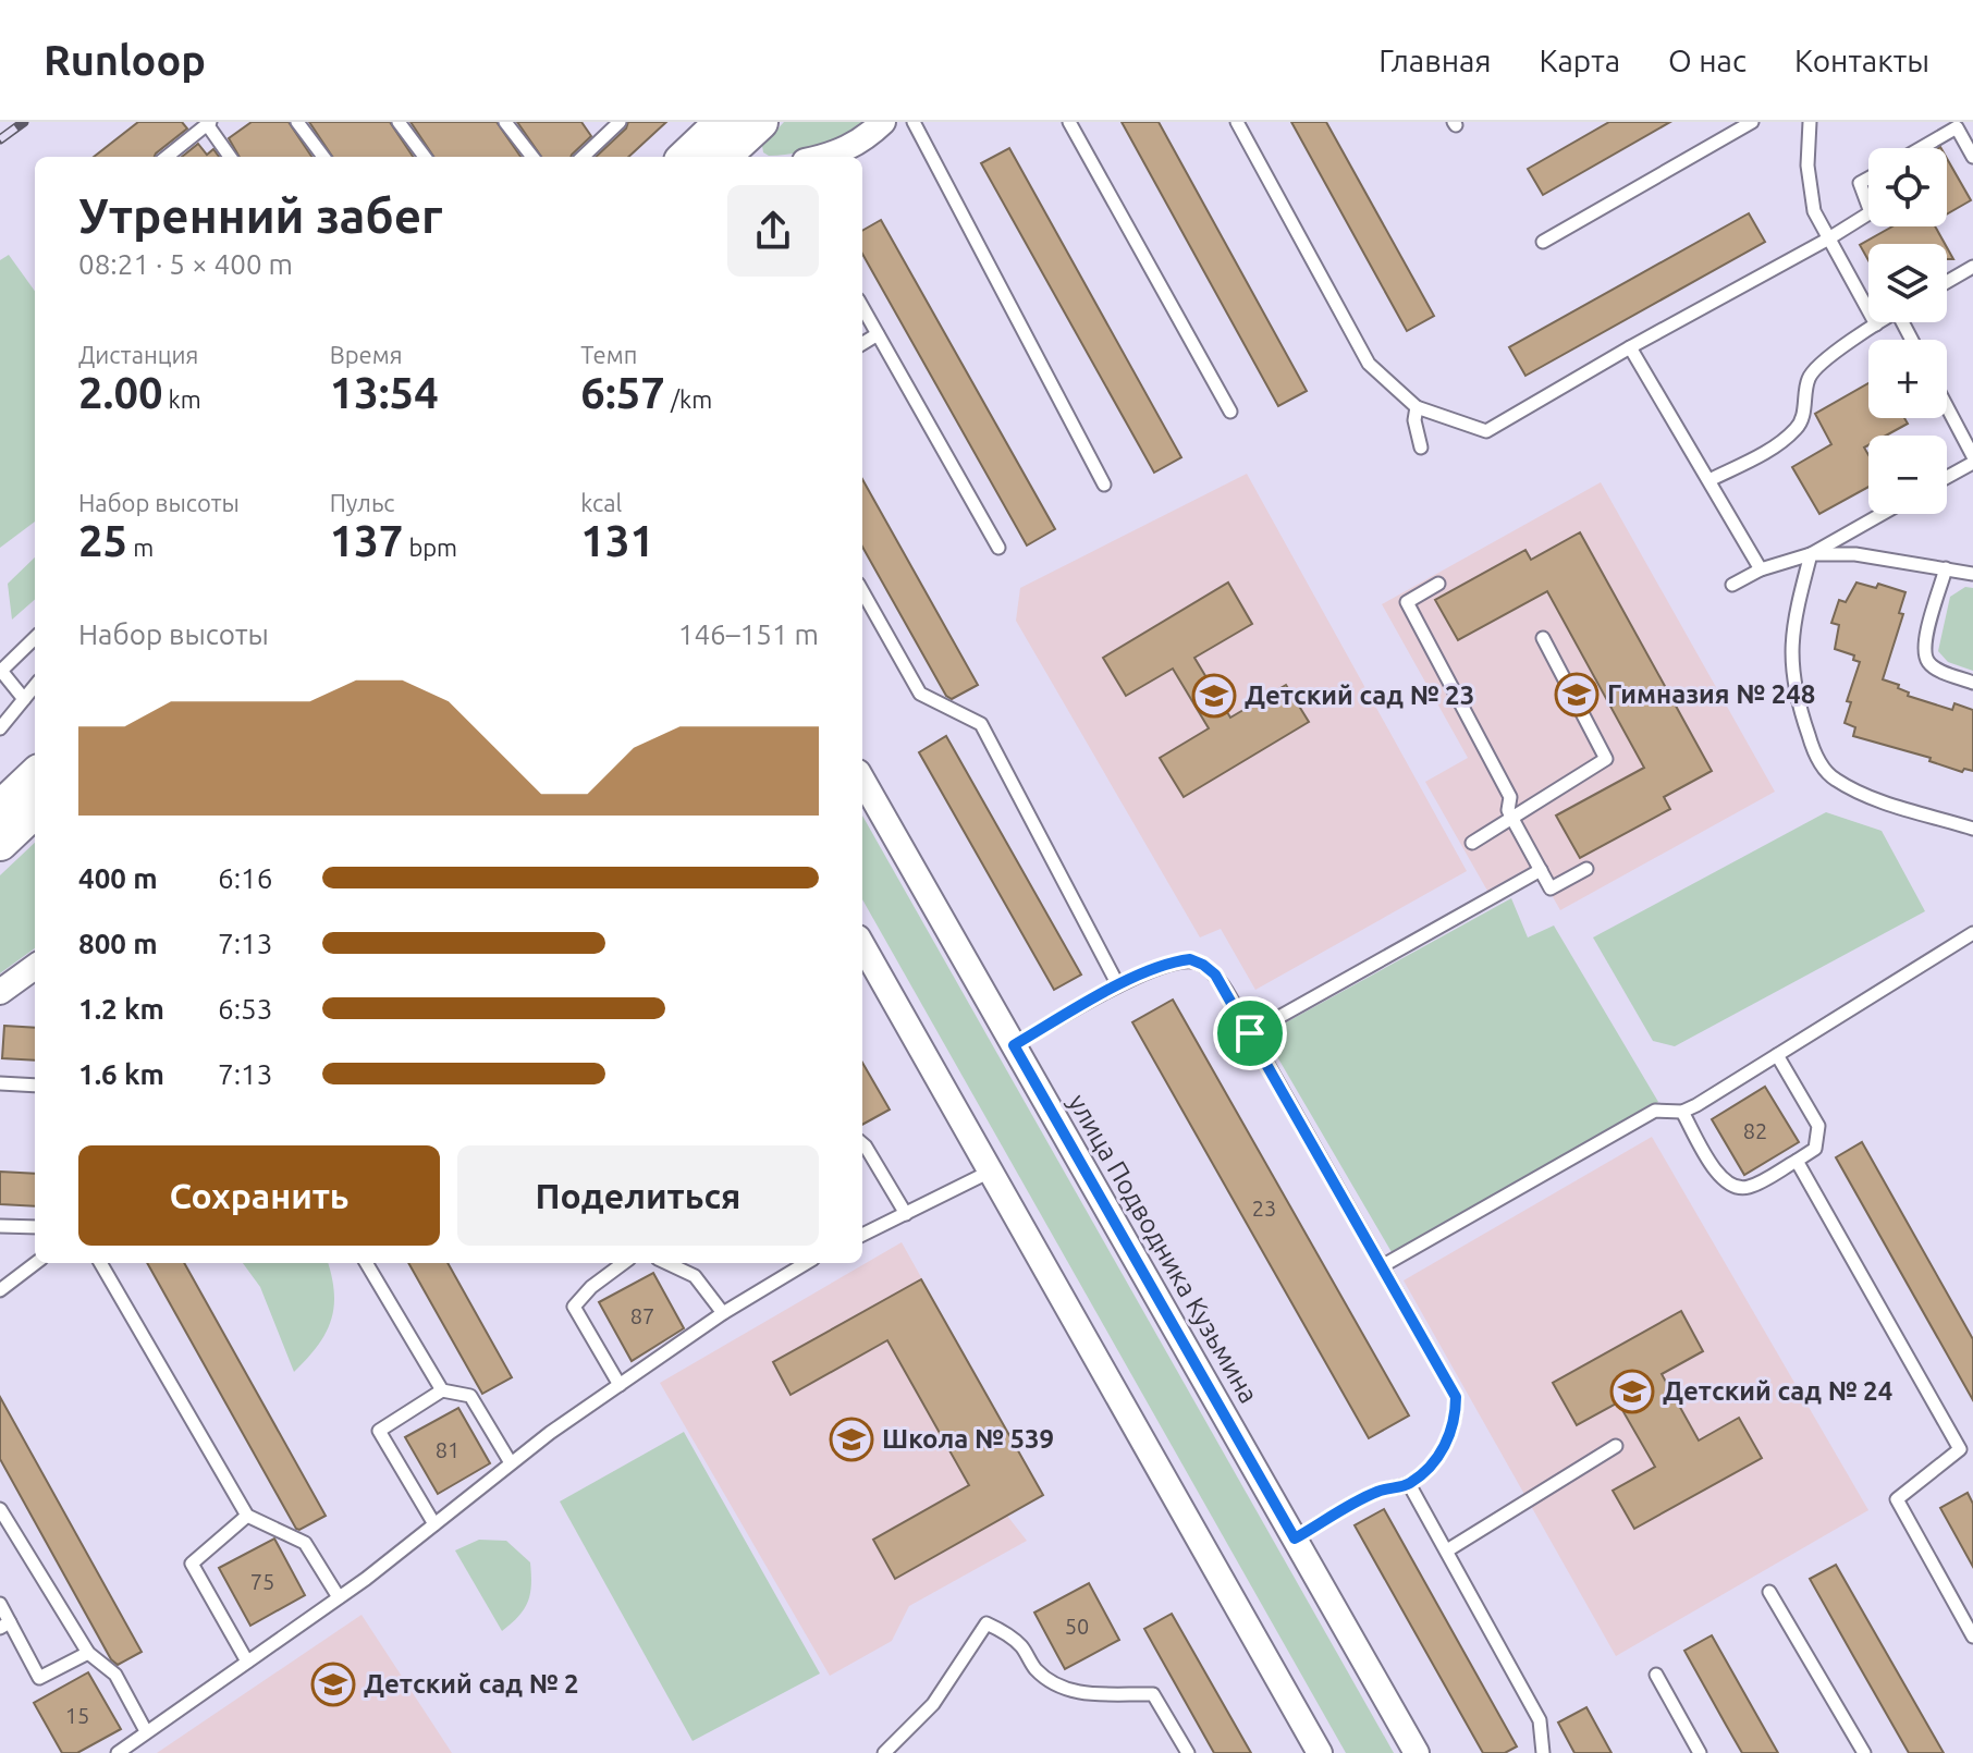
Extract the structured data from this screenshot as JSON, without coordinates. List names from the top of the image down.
{
  "streets": {
    "street": ["улица Подводника Кузьмина"]
  },
  "places": {
    "school or university": [
      "Гимназия № 248",
      "Детский сад № 23",
      "Детский сад № 24",
      "Школа № 539",
      "Детский сад № 2"
    ]
  },
  "house_numbers": [
    "82",
    "23",
    "87",
    "81",
    "75",
    "50",
    "15"
  ],
  "page": {
    "header": "Runloop",
    "nav": [
      "Главная",
      "Карта",
      "О нас",
      "Контакты"
    ],
    "map_buttons": ["+", "−"],
    "heading": ["Утренний забег", "08:21 · 5 × 400 m"],
    "stats": [
      ["Дистанция", "2.00 km"],
      ["Время", "13:54"],
      ["Темп", "6:57 /km"],
      ["Набор высоты", "25 m"],
      ["Пульс", "137 bpm"],
      ["kcal", "131"]
    ],
    "chart": ["Набор высоты", "146–151 m"],
    "list": [
      {
        "name": "400 m",
        "note": "6:16"
      },
      {
        "name": "800 m",
        "note": "7:13"
      },
      {
        "name": "1.2 km",
        "note": "6:53"
      },
      {
        "name": "1.6 km",
        "note": "7:13"
      }
    ],
    "buttons": ["Сохранить", "Поделиться"]
  }
}
